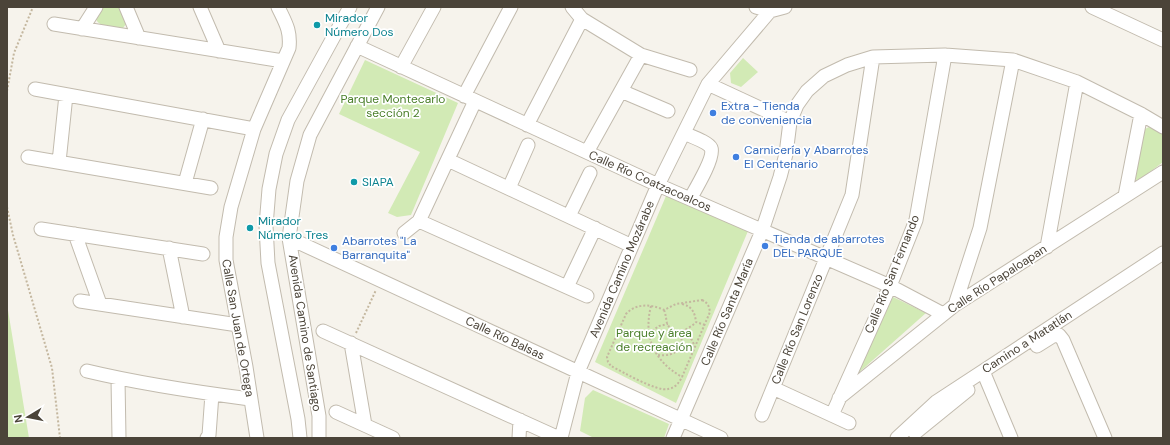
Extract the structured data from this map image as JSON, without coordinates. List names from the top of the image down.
{
  "streets": {
    "street": [
      "Calle Río Coatzacoalcos",
      "Avenida Camino Mozárabe",
      "Calle Río San Fernando",
      "Calle Río Papaloapan",
      "Calle Río Santa María",
      "Calle San Juan de Ortega",
      "Calle Río San Lorenzo",
      "Avenida Camino de Santiago",
      "Calle Río Balsas",
      "Camino a Matatlán"
    ]
  },
  "crossings": [
    ["Calle Río Coatzacoalcos", "Avenida Camino Mozárabe"],
    ["Calle Río Coatzacoalcos", "Calle Río San Fernando"],
    ["Calle Río Coatzacoalcos", "Calle Río Papaloapan"],
    ["Calle Río Coatzacoalcos", "Calle Río Santa María"],
    ["Calle Río Coatzacoalcos", "Calle Río San Lorenzo"],
    ["Calle Río Coatzacoalcos", "Avenida Camino de Santiago"],
    ["Avenida Camino Mozárabe", "Calle Río Balsas"],
    ["Calle Río San Fernando", "Calle Río Papaloapan"],
    ["Calle Río San Fernando", "Calle Río Santa María"],
    ["Calle Río Santa María", "Calle Río San Lorenzo"],
    ["Calle Río Santa María", "Calle Río Balsas"],
    ["Avenida Camino de Santiago", "Calle Río Balsas"]
  ],
  "parks": ["Parque Montecarlo sección 2", "Parque y área de recreación"],
  "places": [
    "Mirador Número Dos",
    "Extra - Tienda de conveniencia",
    "Carnicería y Abarrotes El Centenario",
    "SIAPA",
    "Mirador Número Tres",
    "Tienda de abarrotes DEL PARQUE",
    "Abarrotes \"La Barranquita\""
  ],
  "north": "left"
}
